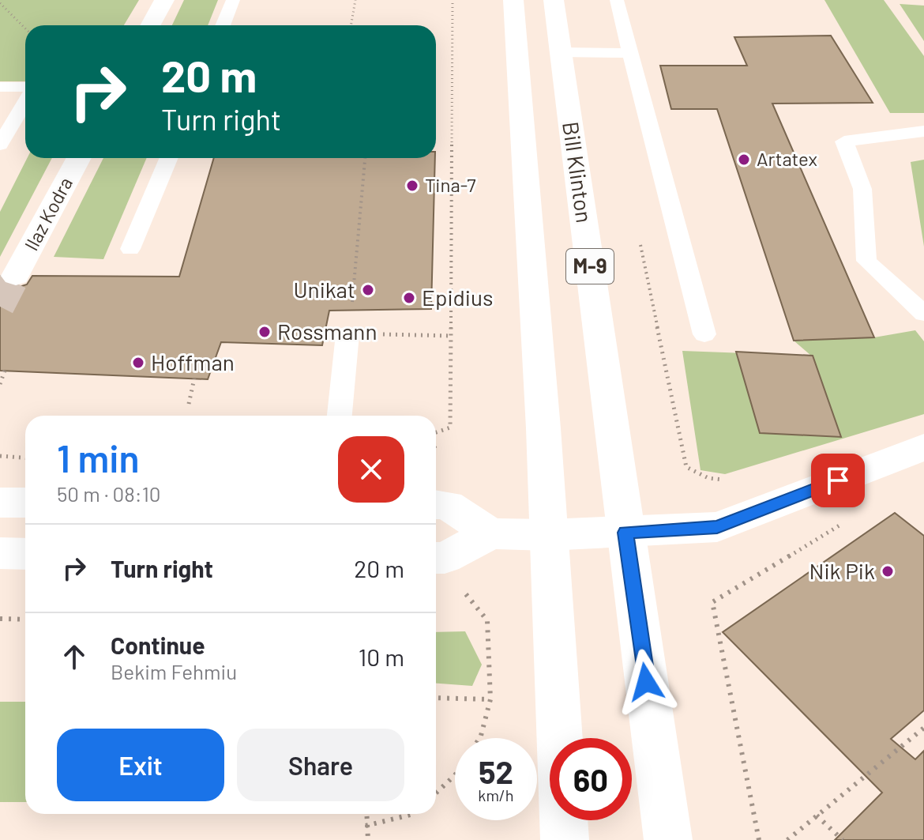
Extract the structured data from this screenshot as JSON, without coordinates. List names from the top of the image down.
{
  "streets": {
    "main road": ["Bill Klinton", "Ilaz Kodra", "M-9"]
  },
  "crossings": [
    ["Bill Klinton", "M-9"]
  ],
  "places": [
    "Artatex",
    "Tina-7",
    "Unikat",
    "Epidius",
    "Rossmann",
    "Hoffman",
    "Nik Pik"
  ],
  "page": {
    "turn": ["20 m", "Turn right"],
    "heading": ["1 min", "50 m · 08:10"],
    "list": [
      {
        "name": "Turn right",
        "value": "20 m"
      },
      {
        "name": "Continue",
        "note": "Bekim Fehmiu",
        "value": "10 m"
      }
    ],
    "buttons": ["Exit", "Share"],
    "speed": "52 km/h",
    "limit": "60"
  }
}
